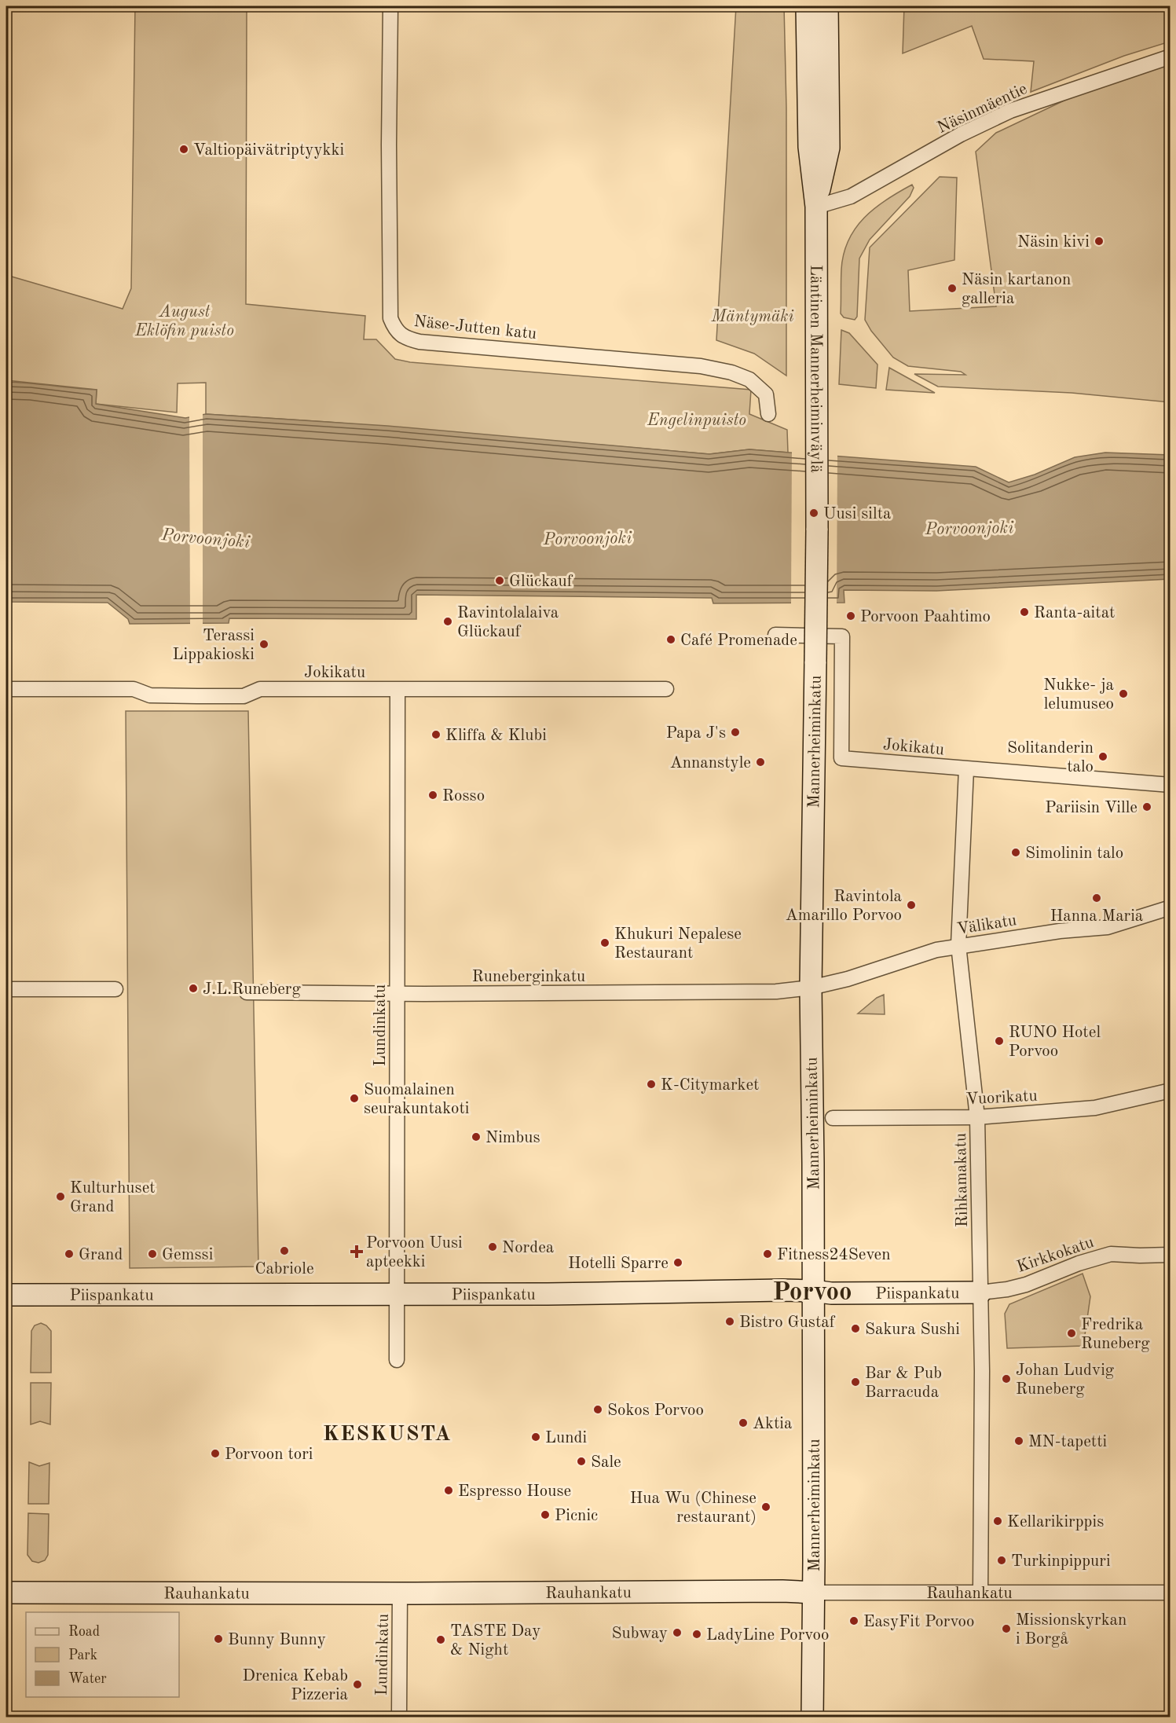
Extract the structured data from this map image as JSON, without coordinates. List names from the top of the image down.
{
  "streets": {
    "main road": [
      "Läntinen Mannerheiminväylä",
      "Mannerheiminkatu",
      "Piispankatu",
      "Rauhankatu"
    ],
    "street": [
      "Näsinmäentie",
      "Näse-Jutten katu",
      "Jokikatu",
      "Välikatu",
      "Runeberginkatu",
      "Lundinkatu",
      "Vuorikatu",
      "Rihkamakatu",
      "Kirkkokatu"
    ]
  },
  "crossings": [
    ["Näsinmäentie", "Läntinen Mannerheiminväylä"],
    ["Läntinen Mannerheiminväylä", "Mannerheiminkatu"],
    ["Jokikatu", "Lundinkatu"],
    ["Jokikatu", "Rihkamakatu"],
    ["Mannerheiminkatu", "Välikatu"],
    ["Mannerheiminkatu", "Runeberginkatu"],
    ["Mannerheiminkatu", "Piispankatu"],
    ["Mannerheiminkatu", "Rauhankatu"],
    ["Välikatu", "Runeberginkatu"],
    ["Välikatu", "Rihkamakatu"],
    ["Runeberginkatu", "Lundinkatu"],
    ["Lundinkatu", "Piispankatu"],
    ["Lundinkatu", "Rauhankatu"],
    ["Vuorikatu", "Rihkamakatu"],
    ["Rihkamakatu", "Kirkkokatu"],
    ["Rihkamakatu", "Piispankatu"],
    ["Rihkamakatu", "Rauhankatu"],
    ["Kirkkokatu", "Piispankatu"]
  ],
  "districts": ["Porvoo", "KESKUSTA"],
  "water": ["Porvoonjoki"],
  "parks": ["August Eklöfin puisto", "Mäntymäki", "Engelinpuisto"],
  "places": {
    "other": [
      "Valtiopäivätriptyykki",
      "Näsin kivi",
      "Näsin kartanon galleria",
      "Uusi silta",
      "Glückauf",
      "Ranta-aitat",
      "Porvoon Paahtimo",
      "Ravintolalaiva Glückauf",
      "Café Promenade",
      "Terassi Lippakioski",
      "Nukke- ja lelumuseo",
      "Papa J's",
      "Kliffa & Klubi",
      "Solitanderin talo",
      "Annanstyle",
      "Rosso",
      "Pariisin Ville",
      "Simolinin talo",
      "Hanna Maria",
      "Ravintola Amarillo Porvoo",
      "Khukuri Nepalese Restaurant",
      "J.L.Runeberg",
      "RUNO Hotel Porvoo",
      "K-Citymarket",
      "Suomalainen seurakuntakoti",
      "Nimbus",
      "Kulturhuset Grand",
      "Nordea",
      "Cabriole",
      "Grand",
      "Gemssi",
      "Fitness24Seven",
      "Hotelli Sparre",
      "Bistro Gustaf",
      "Sakura Sushi",
      "Fredrika Runeberg",
      "Johan Ludvig Runeberg",
      "Bar & Pub Barracuda",
      "Sokos Porvoo",
      "Aktia",
      "Lundi",
      "MN-tapetti",
      "Porvoon tori",
      "Sale",
      "Espresso House",
      "Hua Wu (Chinese restaurant)",
      "Picnic",
      "Kellarikirppis",
      "Turkinpippuri",
      "EasyFit Porvoo",
      "Missionskyrkan i Borgå",
      "Subway",
      "LadyLine Porvoo",
      "Bunny Bunny",
      "TASTE Day & Night",
      "Drenica Kebab Pizzeria"
    ],
    "health": ["Porvoon Uusi apteekki"]
  },
  "legend": ["Road", "Park", "Water"]
}
